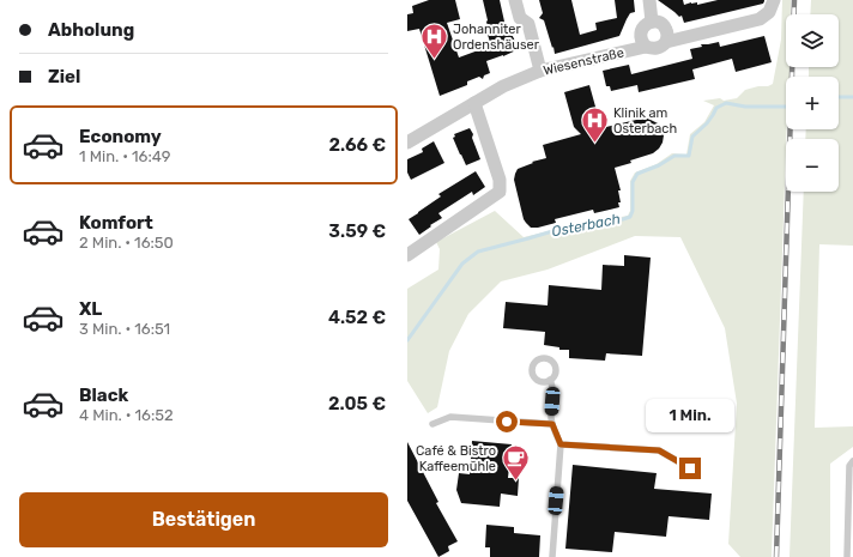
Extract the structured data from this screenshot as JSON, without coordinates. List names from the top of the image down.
{
  "streets": {
    "street": ["Wiesenstraße"]
  },
  "water": ["Osterbach"],
  "places": {
    "hospital": ["Johanniter Ordenshäuser", "Klinik am Osterbach"],
    "cafe": ["Café & Bistro Kaffeemühle"]
  },
  "page": {
    "banner": ["Abholung", "Ziel"],
    "map_buttons": ["+", "−"],
    "list": [
      {
        "name": "Economy",
        "note": "1 Min. · 16:49",
        "value": "2.66 €"
      },
      {
        "name": "Komfort",
        "note": "2 Min. · 16:50",
        "value": "3.59 €"
      },
      {
        "name": "XL",
        "note": "3 Min. · 16:51",
        "value": "4.52 €"
      },
      {
        "name": "Black",
        "note": "4 Min. · 16:52",
        "value": "2.05 €"
      }
    ],
    "bubble": "1 Min.",
    "buttons": "Bestätigen"
  }
}
